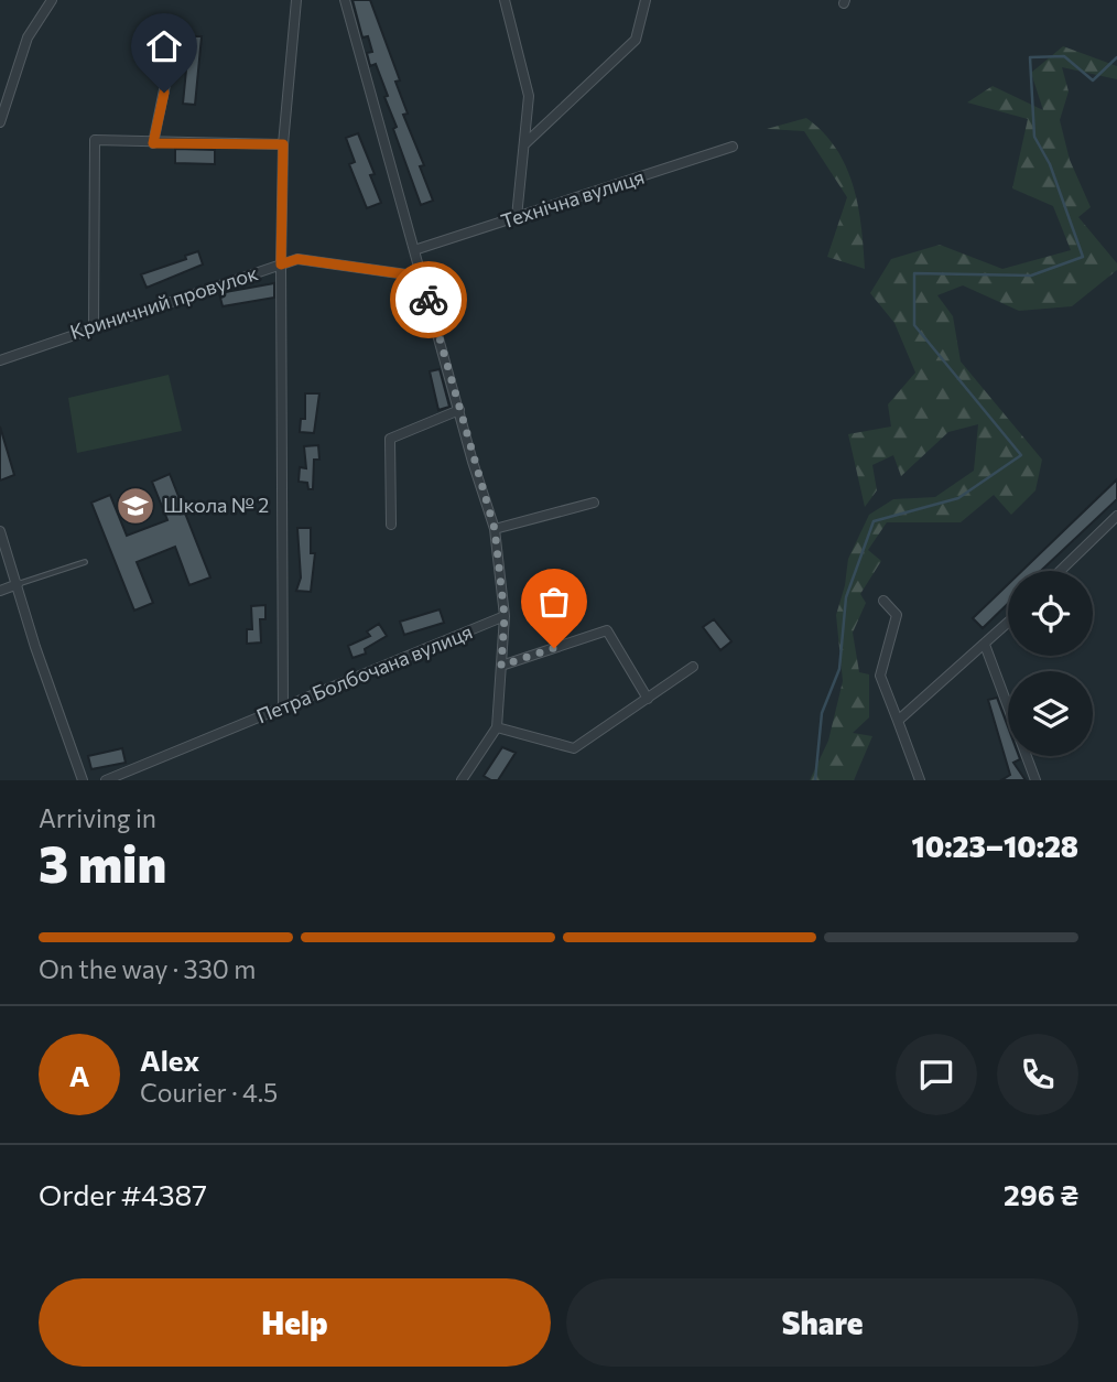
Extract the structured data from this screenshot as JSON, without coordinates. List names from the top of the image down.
{
  "streets": {
    "street": ["Технічна вулиця", "Криничний провулок", "Петра Болбочана вулиця"]
  },
  "places": {
    "school or university": ["Школа № 2"]
  },
  "page": {
    "heading": ["3 min", "Arriving in", "10:23–10:28"],
    "panel": [
      "Alex",
      "Courier · 4.5",
      "Order #4387",
      "296 ₴"
    ],
    "bar": "On the way · 330 m",
    "round": "A",
    "buttons": ["Help", "Share"]
  }
}
